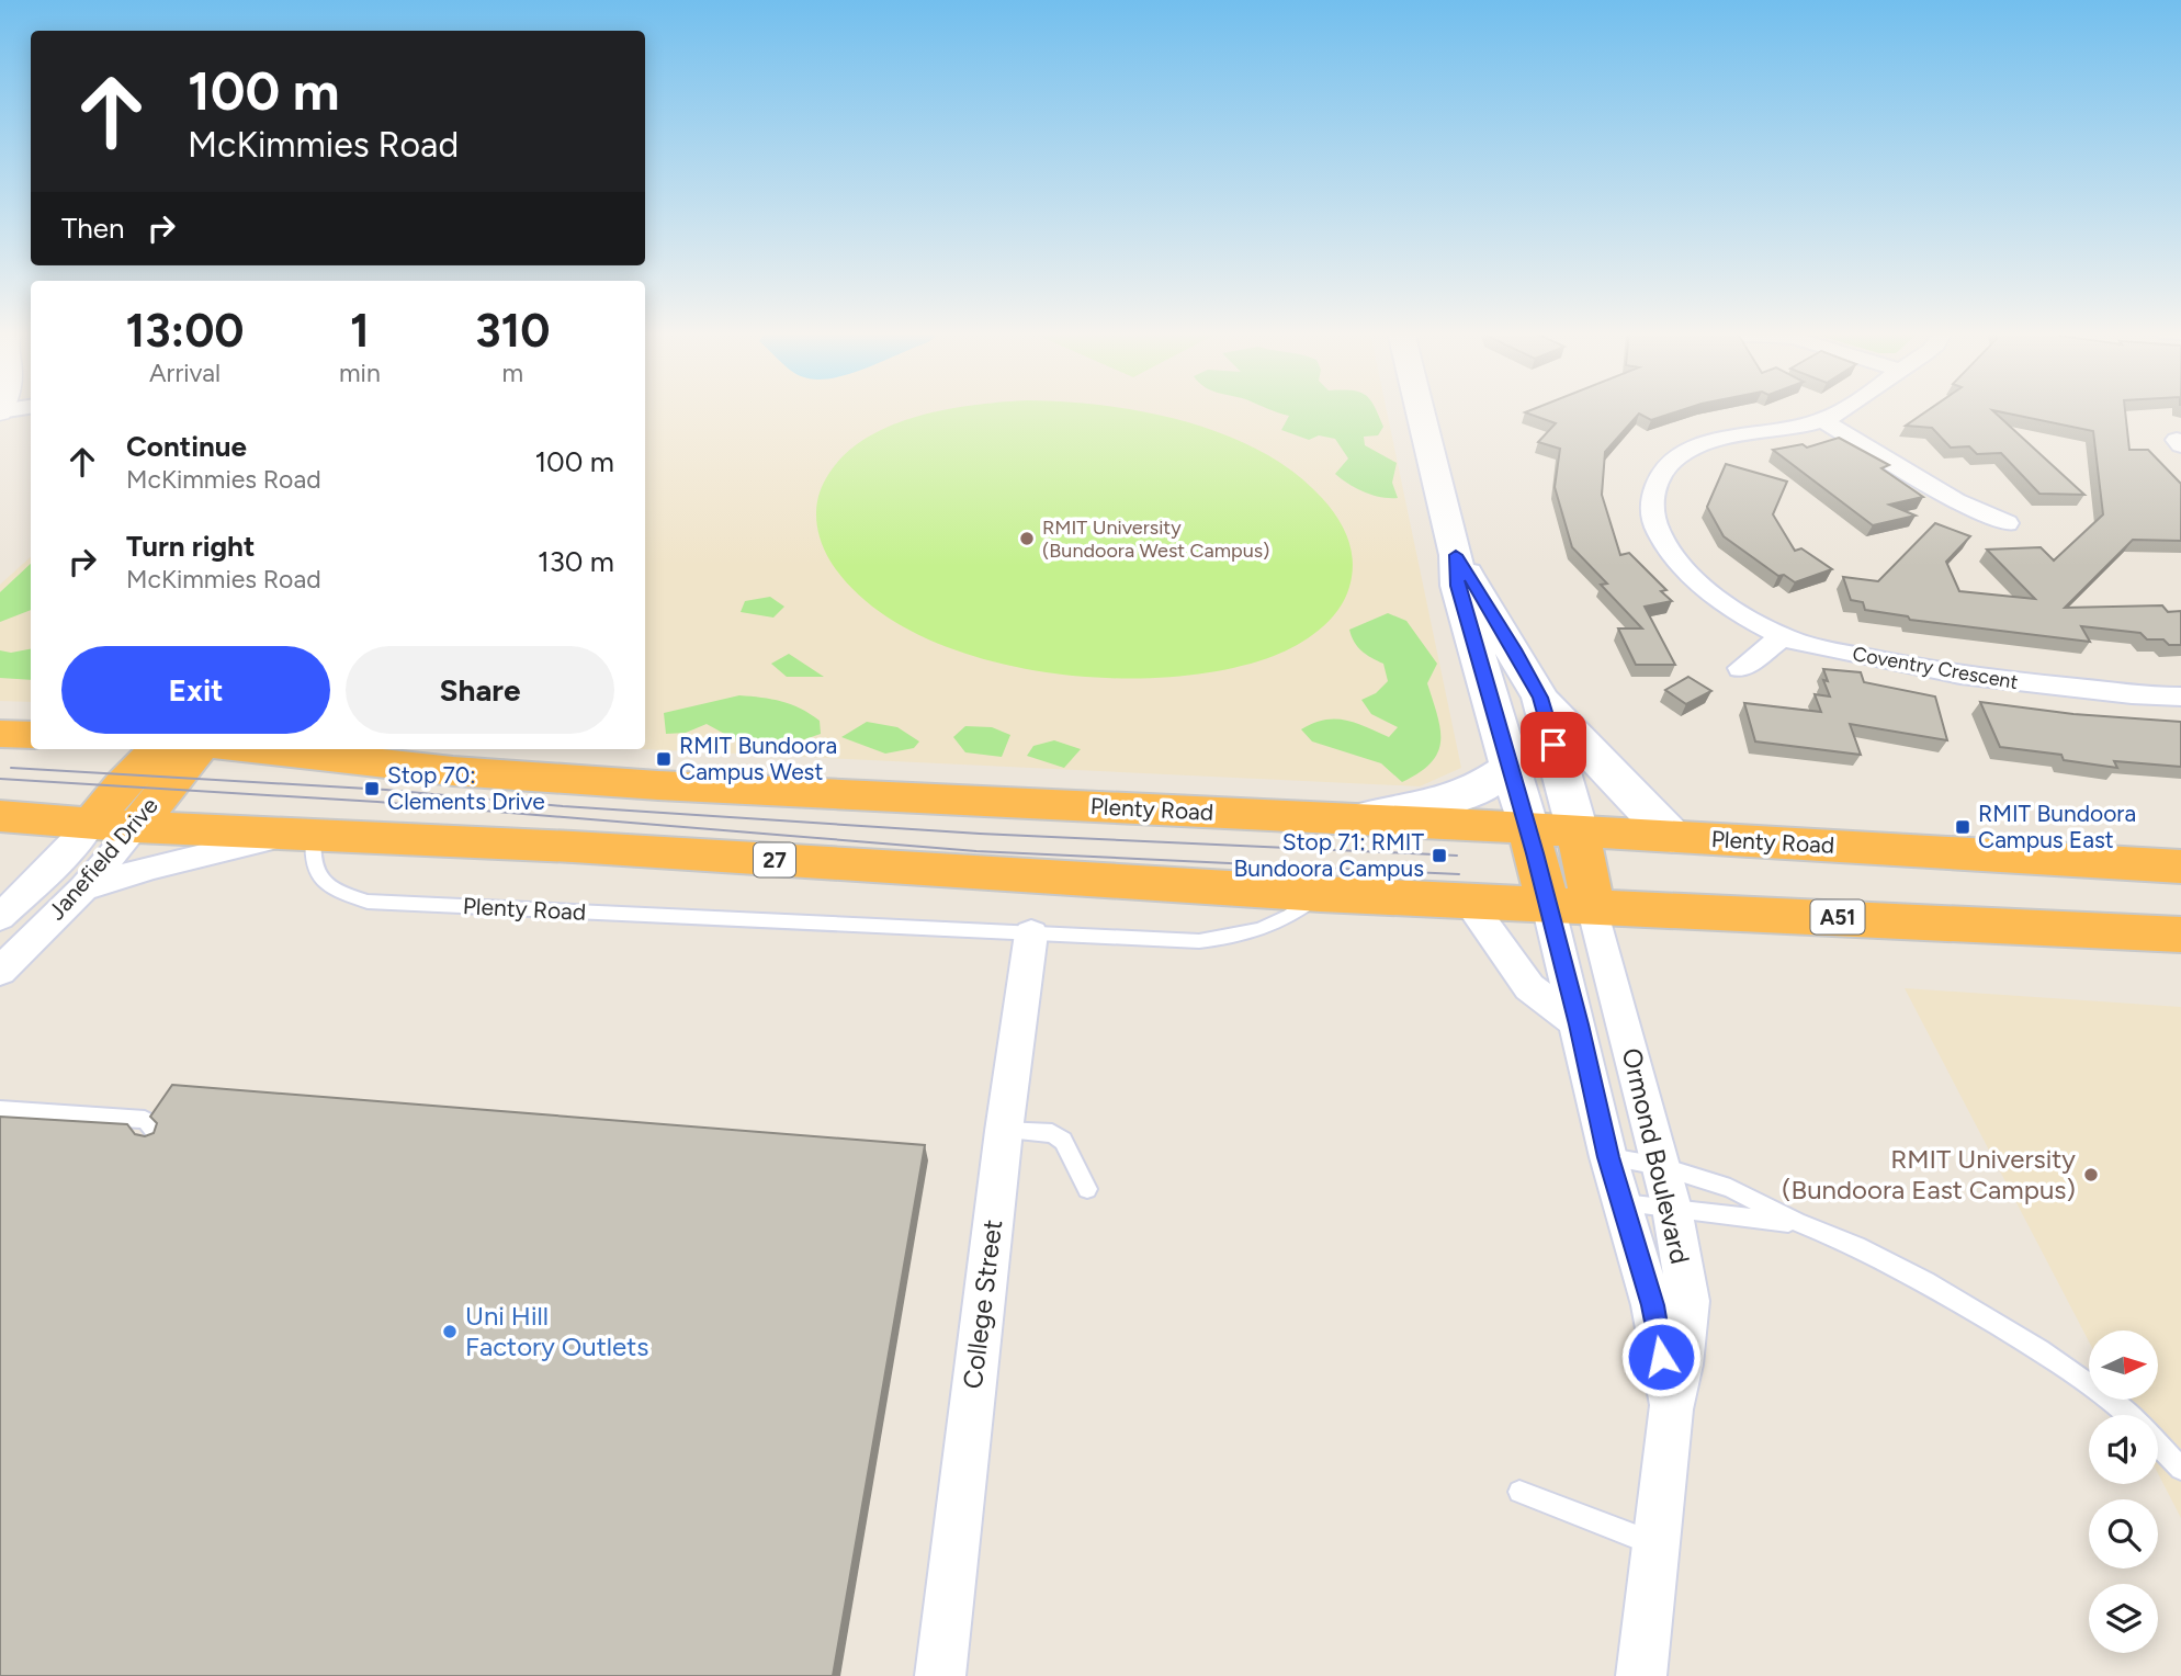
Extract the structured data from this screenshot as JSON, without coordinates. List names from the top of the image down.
{
  "streets": {
    "highway": [
      "Plenty Road",
      "Janefield Drive",
      "27",
      "A51"
    ],
    "street": ["Coventry Crescent", "Ormond Boulevard", "College Street"]
  },
  "crossings": [
    ["Plenty Road", "27"],
    ["Plenty Road", "College Street"],
    ["Janefield Drive", "27"],
    ["27", "A51"],
    ["27", "Ormond Boulevard"],
    ["A51", "Ormond Boulevard"]
  ],
  "places": {
    "other": ["RMIT University (Bundoora West Campus)", "RMIT University (Bundoora East Campus)", "Uni Hill Factory Outlets"],
    "transit": [
      "RMIT Bundoora Campus West",
      "Stop 70: Clements Drive",
      "RMIT Bundoora Campus East",
      "Stop 71: RMIT Bundoora Campus"
    ]
  },
  "north": "right",
  "page": {
    "turn": ["100 m", "McKimmies Road"],
    "then": "Then",
    "eta": [
      "13:00",
      "Arrival",
      "1",
      "min",
      "310",
      "m"
    ],
    "list": [
      {
        "name": "Continue",
        "note": "McKimmies Road",
        "value": "100 m"
      },
      {
        "name": "Turn right",
        "note": "McKimmies Road",
        "value": "130 m"
      }
    ],
    "buttons": ["Exit", "Share"]
  }
}
